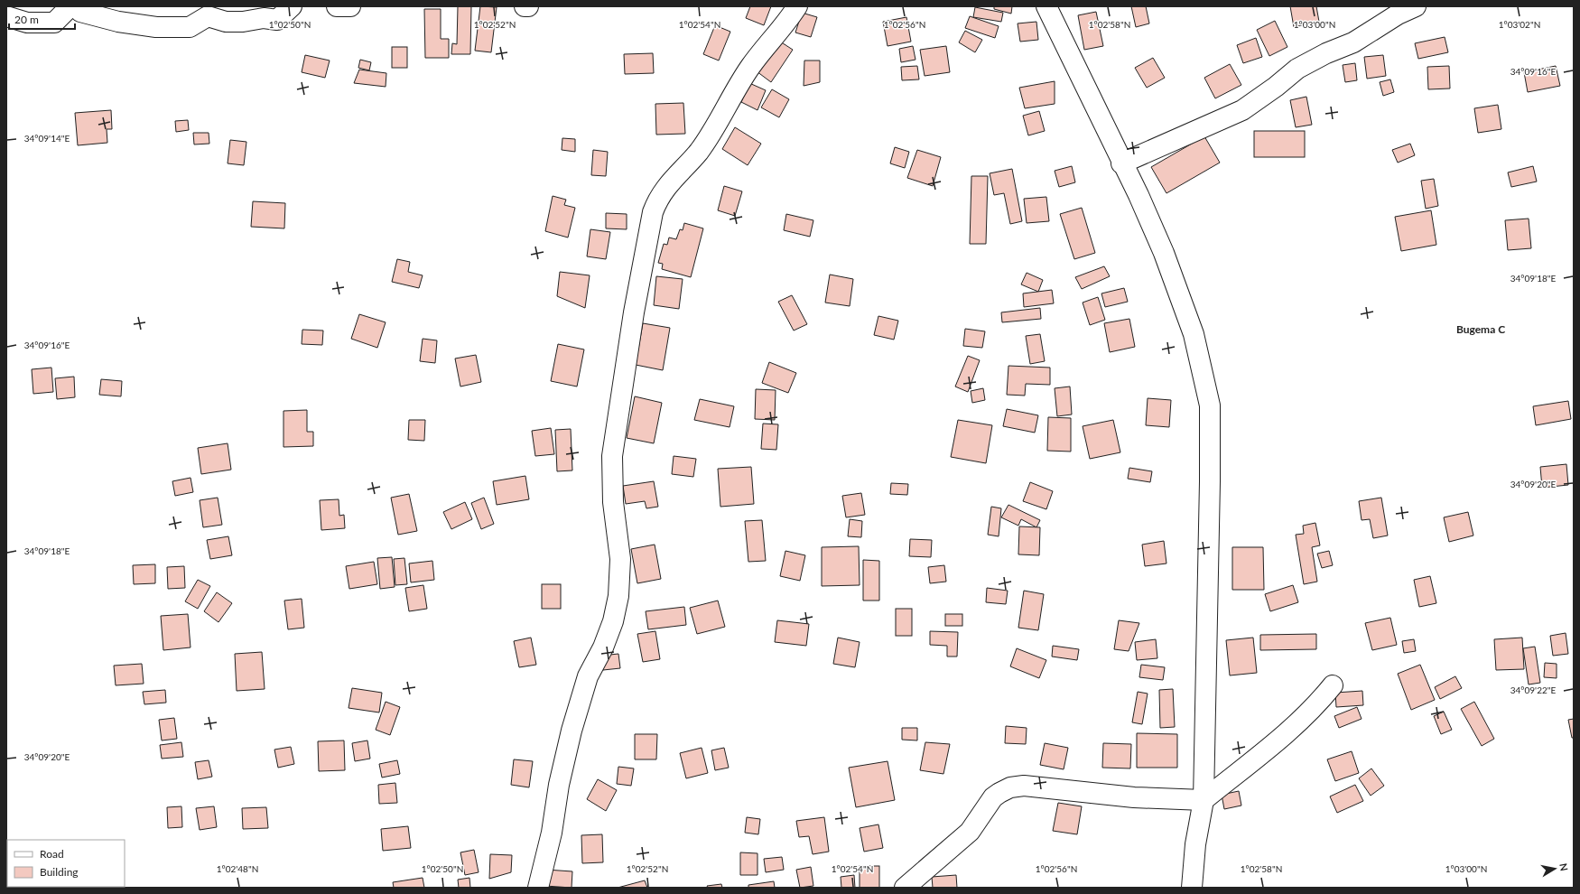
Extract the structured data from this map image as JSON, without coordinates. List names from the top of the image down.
{
  "districts": ["Bugema C"],
  "legend": ["Road", "Building"],
  "scale_bar": "20 m",
  "north": "right",
  "coordinates": [
    "1°02'50\"N",
    "1°02'52\"N",
    "1°02'54\"N",
    "1°02'56\"N",
    "1°02'58\"N",
    "1°03'00\"N",
    "1°03'02\"N",
    "34°09'16\"E",
    "34°09'14\"E",
    "34°09'18\"E",
    "34°09'20\"E",
    "34°09'22\"E",
    "1°02'48\"N"
  ]
}
